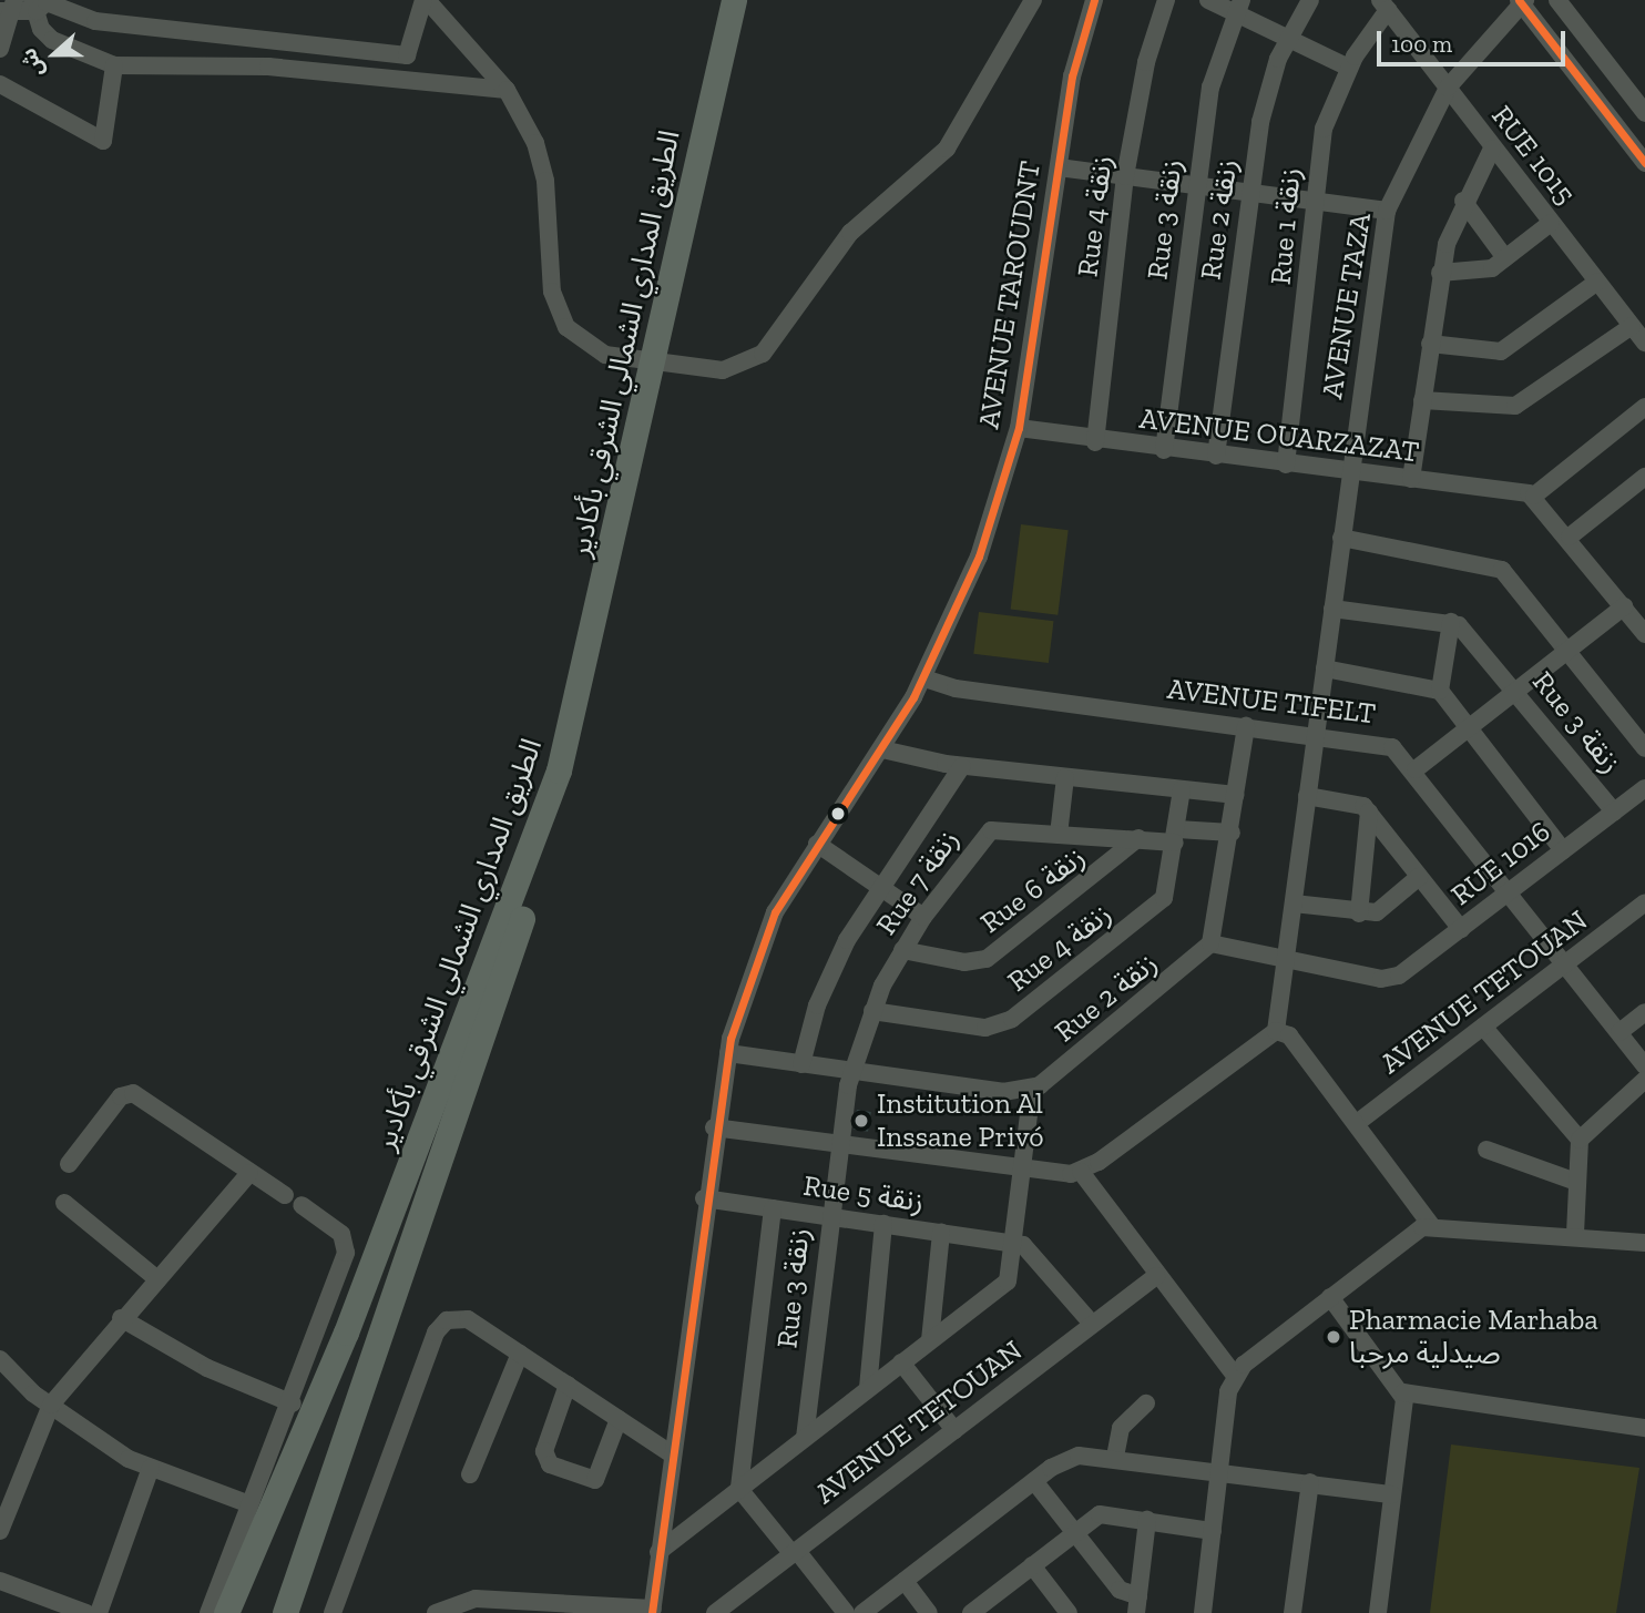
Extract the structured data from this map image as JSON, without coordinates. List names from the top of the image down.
{
  "streets": {
    "highway": ["الطريق المداري الشمالي الشرقي بأكادير"],
    "street": [
      "RUE 1015",
      "Rue 4 زنقة",
      "Rue 3 زنقة",
      "Rue 2 زنقة",
      "Rue 1 زنقة",
      "AVENUE TAROUDNT",
      "AVENUE TAZA",
      "AVENUE OUARZAZAT",
      "AVENUE TIFELT",
      "RUE 1016",
      "Rue 7 زنقة",
      "Rue 6 زنقة",
      "AVENUE TETOUAN",
      "Rue 5 زنقة"
    ]
  },
  "crossings": [
    ["RUE 1015", "Rue 1 زنقة"],
    ["RUE 1015", "AVENUE TAZA"],
    ["Rue 4 زنقة", "AVENUE OUARZAZAT"],
    ["Rue 4 زنقة", "Rue 7 زنقة"],
    ["Rue 3 زنقة", "AVENUE OUARZAZAT"],
    ["Rue 3 زنقة", "RUE 1016"],
    ["Rue 3 زنقة", "Rue 7 زنقة"],
    ["Rue 3 زنقة", "Rue 5 زنقة"],
    ["Rue 2 زنقة", "AVENUE OUARZAZAT"],
    ["Rue 1 زنقة", "AVENUE OUARZAZAT"],
    ["AVENUE TAROUDNT", "AVENUE OUARZAZAT"],
    ["AVENUE TAROUDNT", "AVENUE TIFELT"],
    ["AVENUE TAROUDNT", "Rue 5 زنقة"],
    ["AVENUE TAZA", "AVENUE OUARZAZAT"],
    ["AVENUE TAZA", "AVENUE TIFELT"],
    ["AVENUE TAZA", "RUE 1016"],
    ["AVENUE TIFELT", "RUE 1016"],
    ["AVENUE TIFELT", "AVENUE TETOUAN"],
    ["Rue 7 زنقة", "Rue 6 زنقة"]
  ],
  "places": ["Institution Al Inssane Privó", "Pharmacie Marhaba صيدلية مرحبا"],
  "lines": ["transit line 2"],
  "scale_bar": "100 m",
  "north": "left"
}
